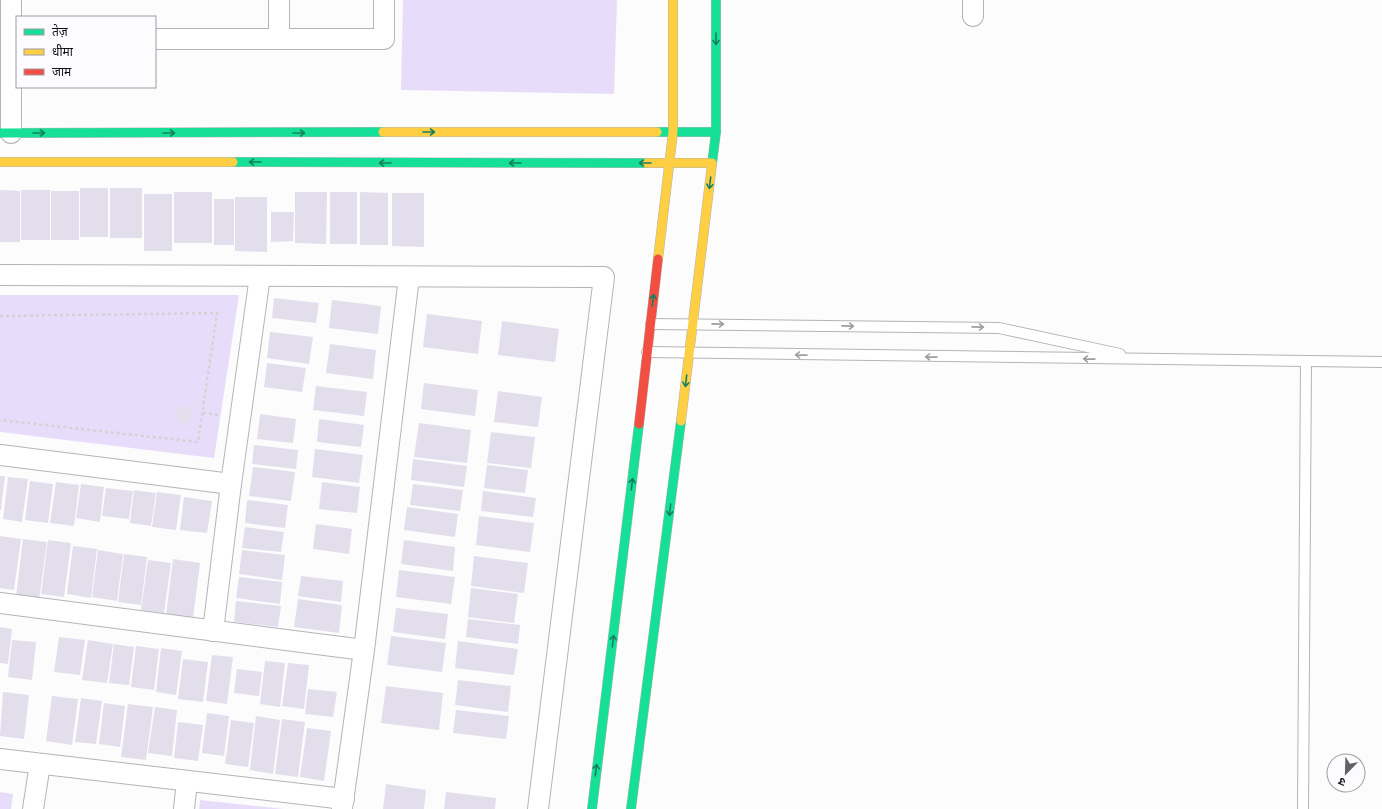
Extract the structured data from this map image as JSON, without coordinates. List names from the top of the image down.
{
  "legend": ["तेज़", "धीमा", "जाम"],
  "north": "bottom left"
}
